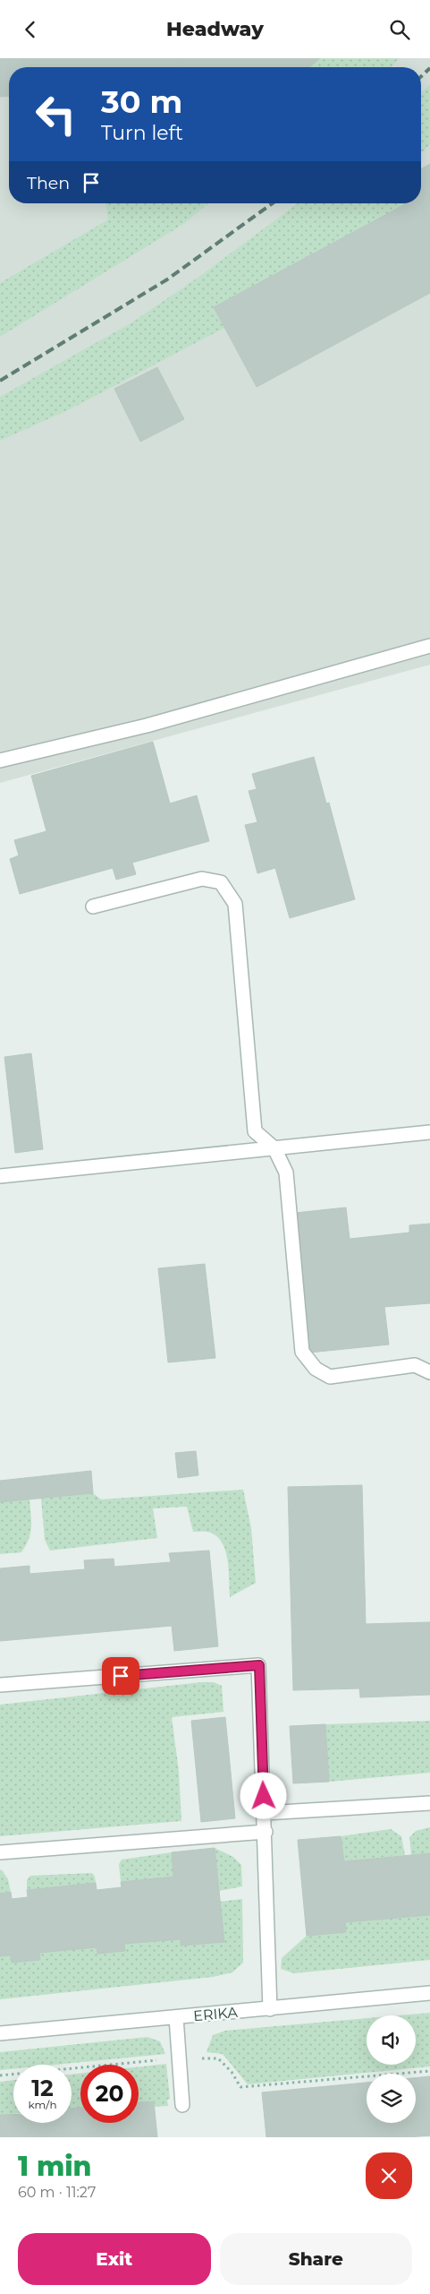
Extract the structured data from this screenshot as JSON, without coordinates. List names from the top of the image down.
{
  "streets": {
    "street": ["ERIKA"]
  },
  "page": {
    "header": "Headway",
    "turn": ["30 m", "Turn left"],
    "then": "Then",
    "speed": "12 km/h",
    "limit": "20",
    "heading": ["1 min", "60 m · 11:27"],
    "buttons": ["Exit", "Share"]
  }
}
